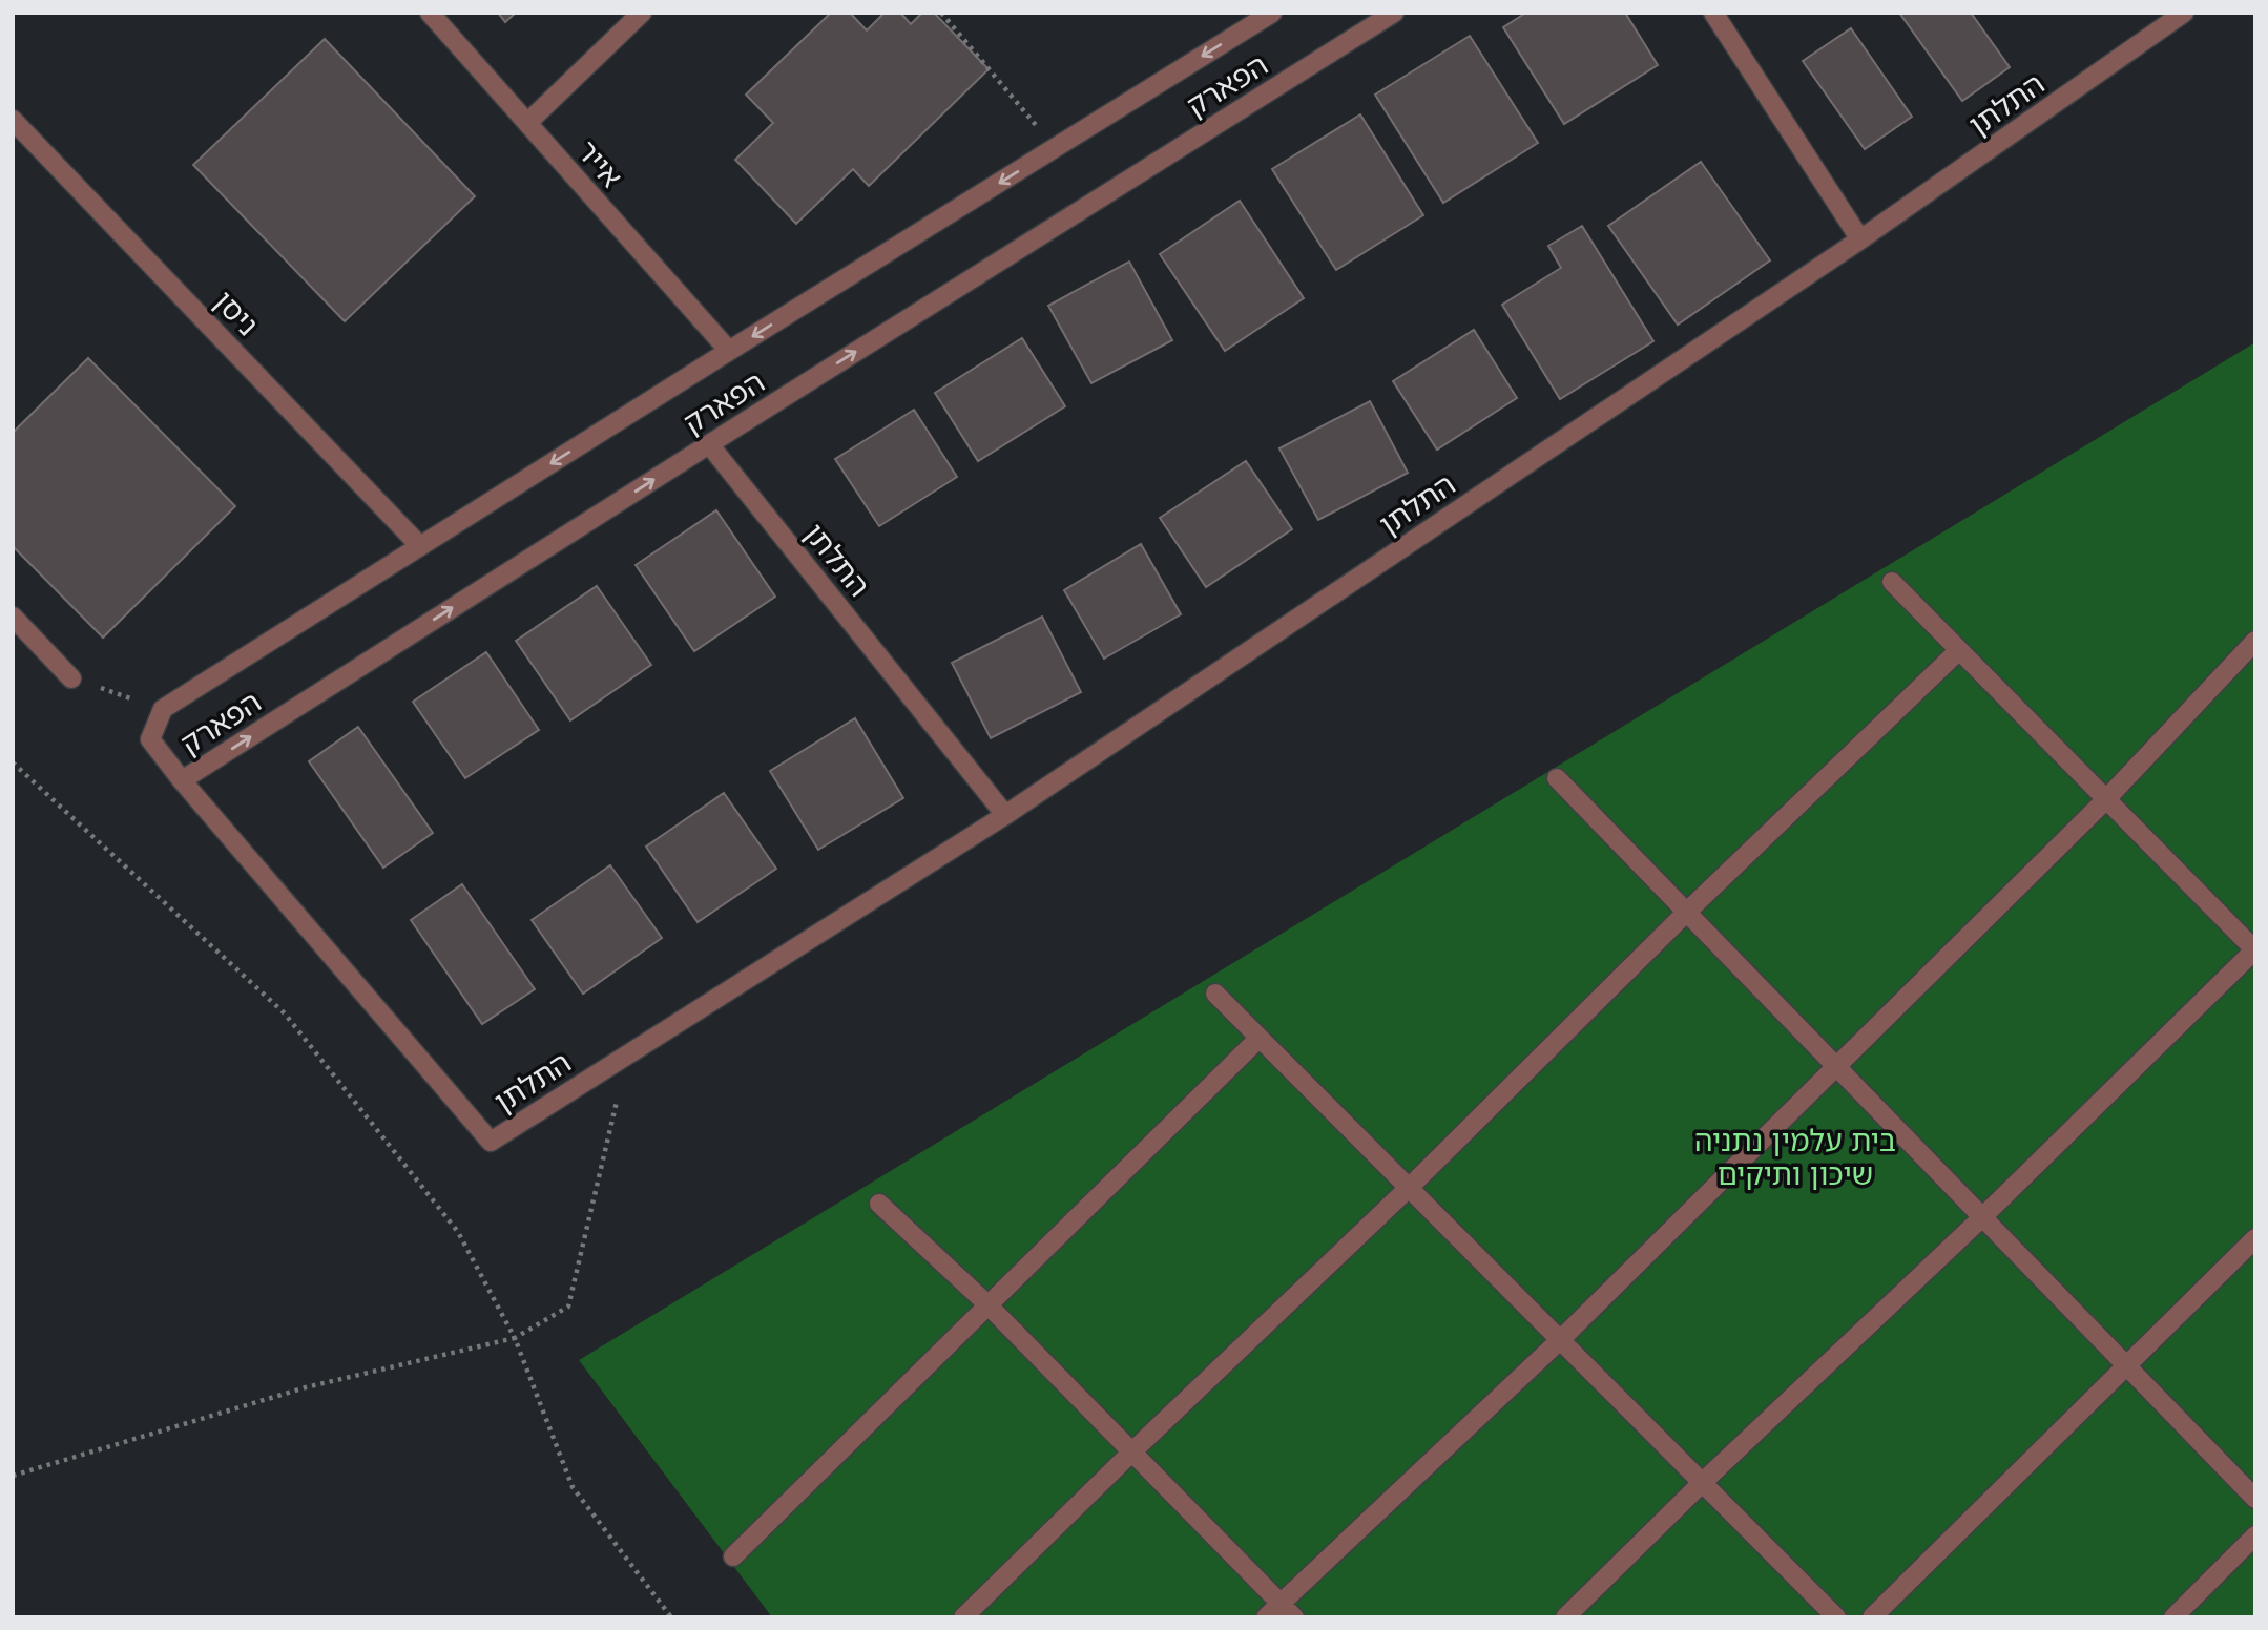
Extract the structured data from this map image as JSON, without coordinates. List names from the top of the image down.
{
  "streets": {
    "street": [
      "הפארק",
      "התלתן",
      "אייר",
      "ניסן"
    ]
  },
  "crossings": [
    ["הפארק", "התלתן"],
    ["הפארק", "אייר"],
    ["הפארק", "ניסן"]
  ],
  "parks": ["בית עלמין נתניה שיכון ותיקים"]
}
